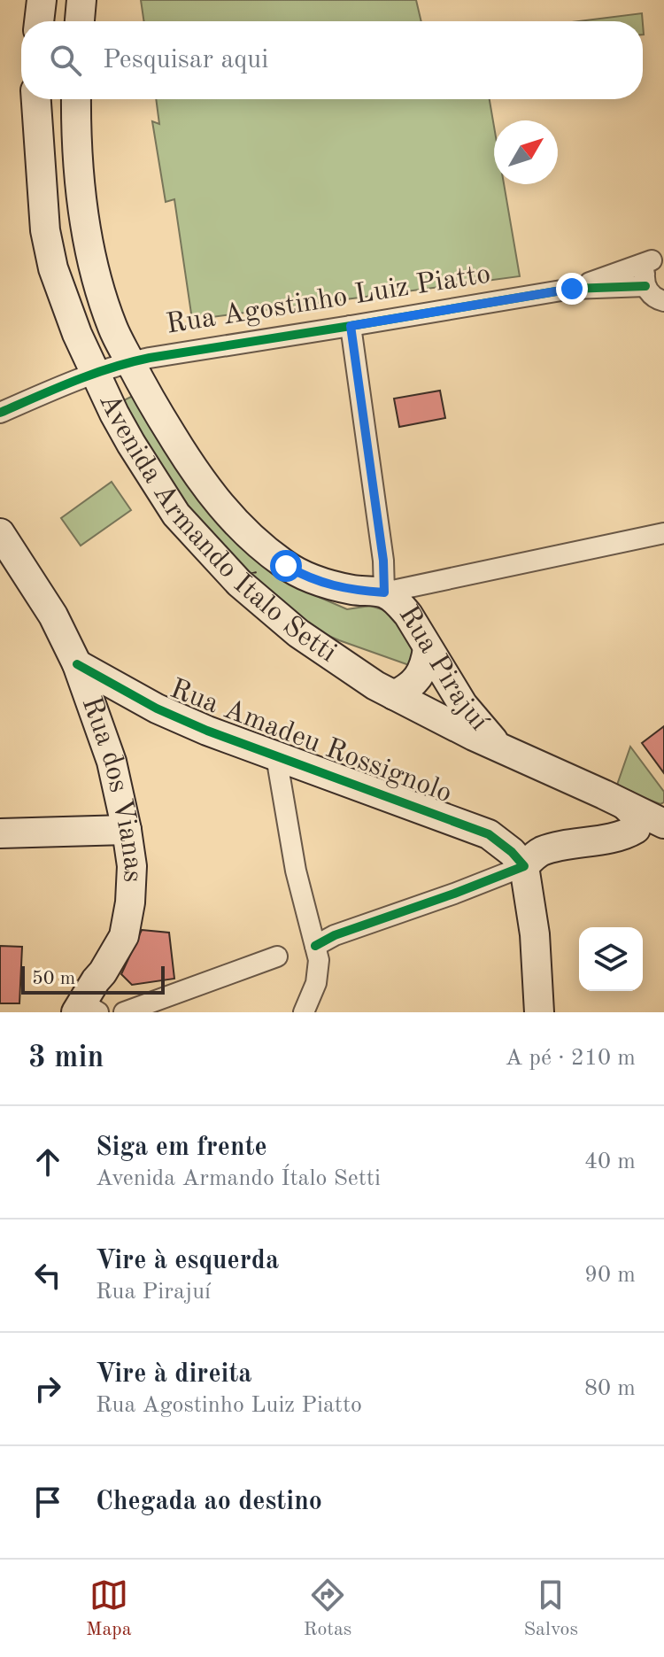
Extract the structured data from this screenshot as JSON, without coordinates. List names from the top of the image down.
{
  "streets": {
    "main road": [
      "Avenida Armando Ítalo Setti",
      "Rua Pirajuí",
      "Rua Amadeu Rossignolo",
      "Rua dos Vianas"
    ],
    "street": ["Rua Agostinho Luiz Piatto"]
  },
  "crossings": [
    ["Rua Agostinho Luiz Piatto", "Avenida Armando Ítalo Setti"],
    ["Rua Agostinho Luiz Piatto", "Rua Pirajuí"],
    ["Avenida Armando Ítalo Setti", "Rua Pirajuí"],
    ["Rua Amadeu Rossignolo", "Rua dos Vianas"]
  ],
  "scale_bar": "50 m",
  "north": "top right",
  "page": {
    "search": "Pesquisar aqui",
    "scale": "50 m",
    "heading": ["3 min", "A pé · 210 m"],
    "list": [
      ["Siga em frente", "Avenida Armando Ítalo Setti", "40 m"],
      ["Vire à esquerda", "Rua Pirajuí", "90 m"],
      ["Vire à direita", "Rua Agostinho Luiz Piatto", "80 m"],
      "Chegada ao destino"
    ],
    "nav": ["Mapa", "Rotas", "Salvos"]
  }
}
